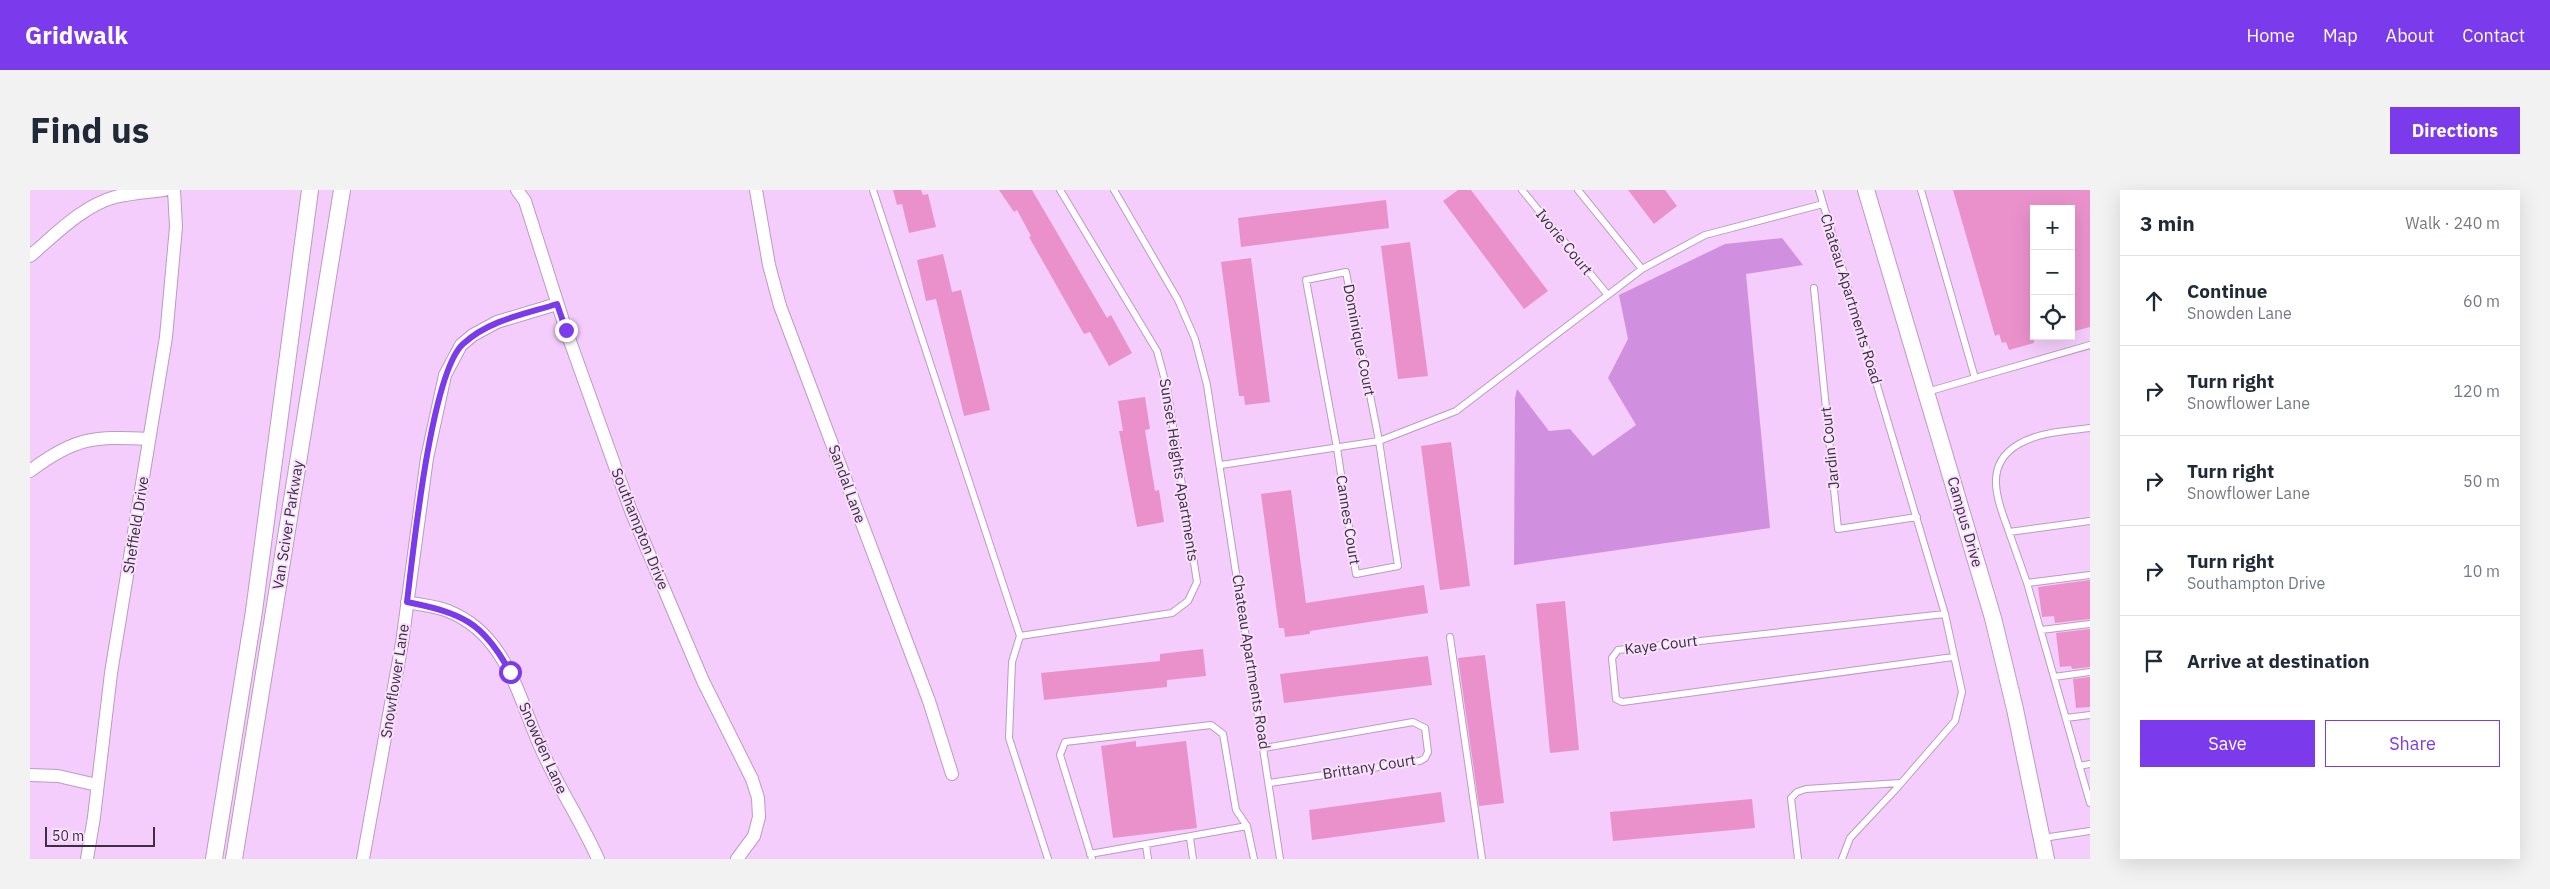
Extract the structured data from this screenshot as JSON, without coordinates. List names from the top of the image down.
{
  "streets": {
    "street": [
      "Sandal Lane",
      "Campus Drive",
      "Sheffield Drive",
      "Van Sciver Parkway",
      "Southampton Drive",
      "Snowflower Lane",
      "Snowden Lane"
    ],
    "lane": [
      "Ivorie Court",
      "Chateau Apartments Road",
      "Dominique Court",
      "Jardin Court",
      "Sunset Heights Apartments",
      "Cannes Court",
      "Kaye Court",
      "Brittany Court"
    ]
  },
  "crossings": [
    ["Ivorie Court", "Chateau Apartments Road"],
    ["Chateau Apartments Road", "Dominique Court"],
    ["Chateau Apartments Road", "Jardin Court"],
    ["Chateau Apartments Road", "Cannes Court"],
    ["Chateau Apartments Road", "Kaye Court"],
    ["Chateau Apartments Road", "Brittany Court"],
    ["Dominique Court", "Cannes Court"],
    ["Southampton Drive", "Snowflower Lane"],
    ["Snowflower Lane", "Snowden Lane"]
  ],
  "scale_bar": "50 m",
  "page": {
    "header": "Gridwalk",
    "nav": [
      "Home",
      "Map",
      "About",
      "Contact"
    ],
    "title": "Find us",
    "buttons": [
      "Directions",
      ["Save", "Share"]
    ],
    "heading": ["3 min", "Walk · 240 m"],
    "map_buttons": ["+", "−"],
    "list": [
      ["Continue", "Snowden Lane", "60 m"],
      ["Turn right", "Snowflower Lane", "120 m"],
      ["Turn right", "Snowflower Lane", "50 m"],
      ["Turn right", "Southampton Drive", "10 m"],
      "Arrive at destination"
    ],
    "scale": "50 m"
  }
}
